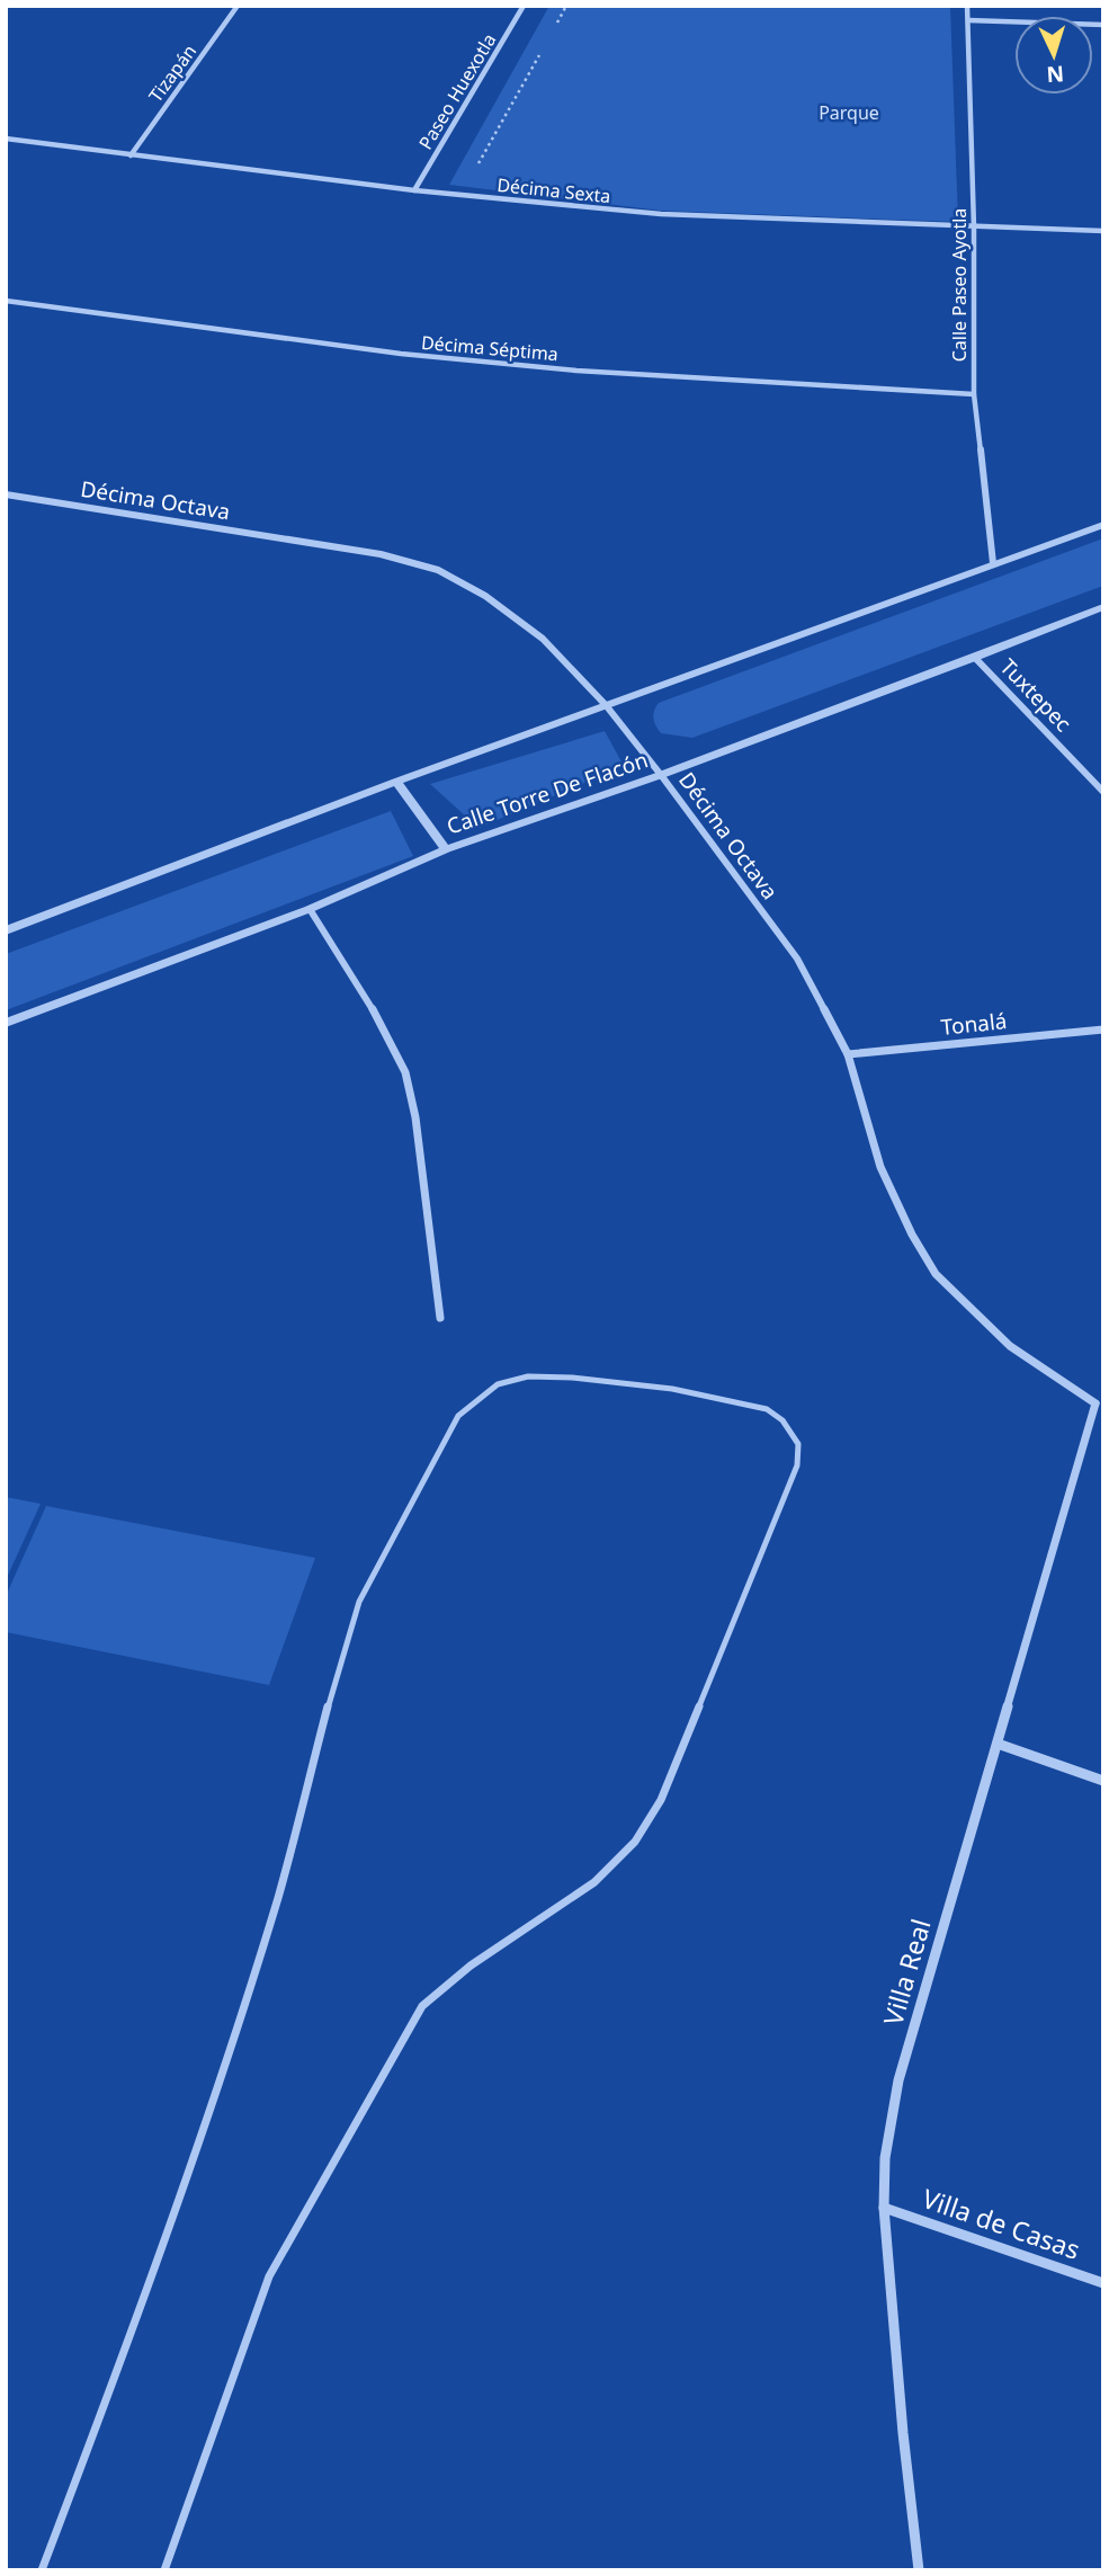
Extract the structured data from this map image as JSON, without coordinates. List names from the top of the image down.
{
  "streets": {
    "street": [
      "Tizapán",
      "Paseo Huexotla",
      "Décima Sexta",
      "Calle Paseo Ayotla",
      "Décima Séptima",
      "Décima Octava",
      "Tuxtepec",
      "Calle Torre De Flacón",
      "Tonalá",
      "Villa Real",
      "Villa de Casas"
    ]
  },
  "crossings": [
    ["Tizapán", "Décima Sexta"],
    ["Paseo Huexotla", "Décima Sexta"],
    ["Décima Sexta", "Calle Paseo Ayotla"],
    ["Calle Paseo Ayotla", "Décima Séptima"],
    ["Décima Octava", "Calle Torre De Flacón"],
    ["Décima Octava", "Tonalá"],
    ["Décima Octava", "Villa Real"],
    ["Tuxtepec", "Calle Torre De Flacón"],
    ["Villa Real", "Villa de Casas"]
  ],
  "parks": ["Parque"],
  "north": "bottom"
}
